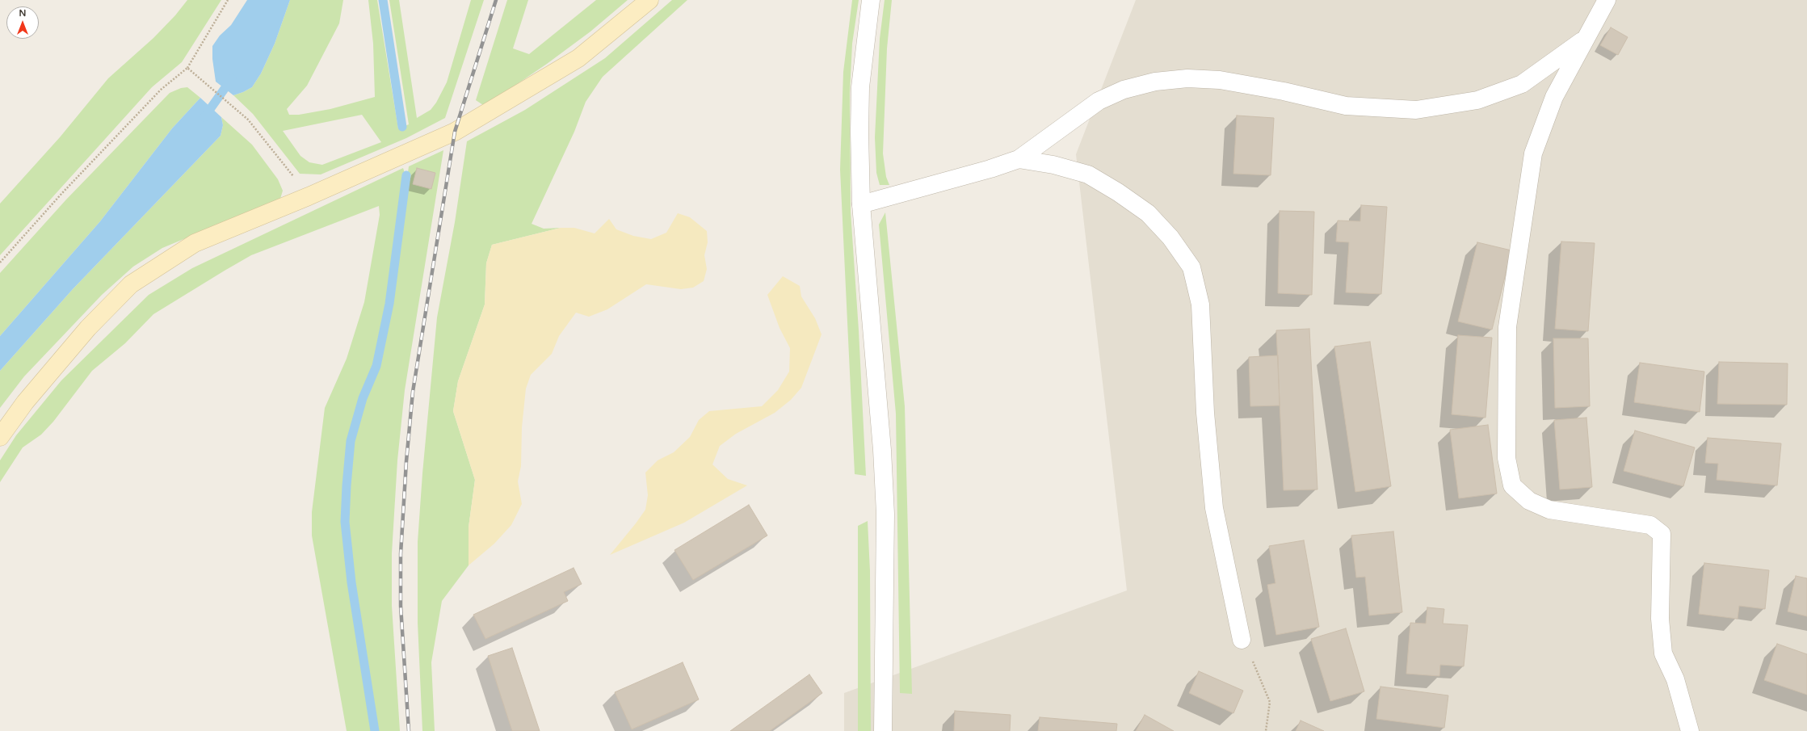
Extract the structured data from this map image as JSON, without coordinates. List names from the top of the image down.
{
  "north": "top"
}
